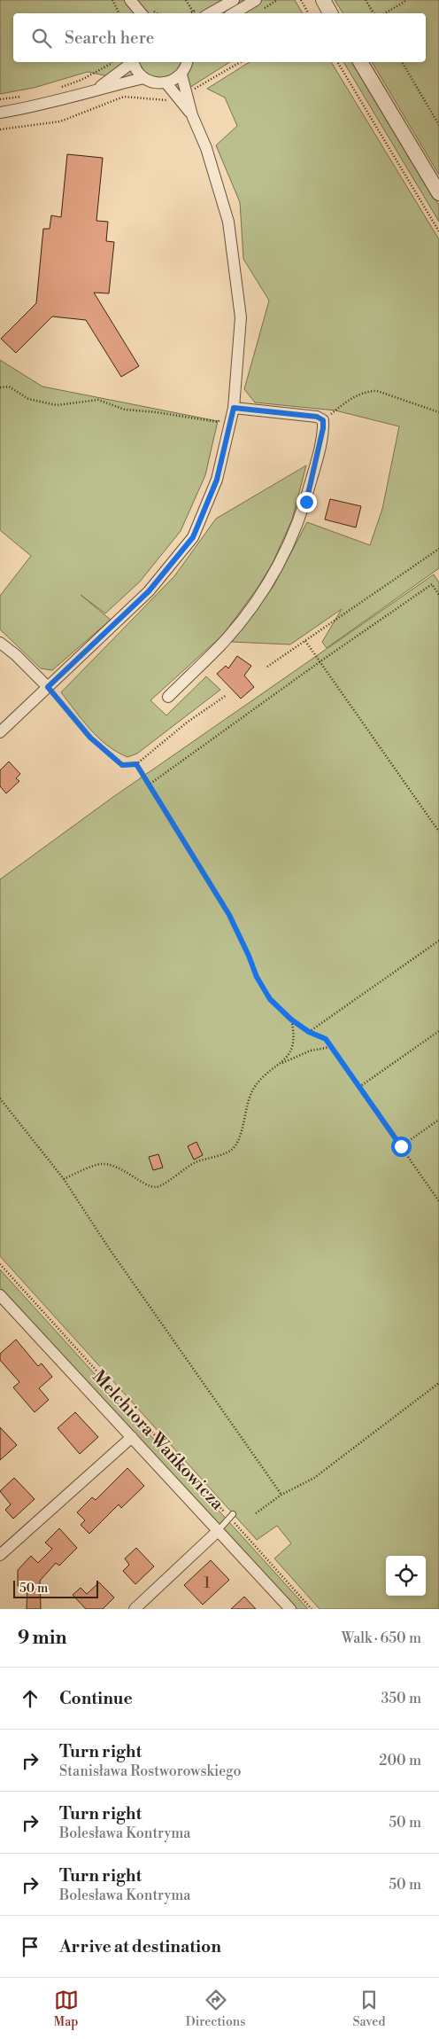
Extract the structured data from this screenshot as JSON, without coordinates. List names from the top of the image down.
{
  "streets": {
    "street": ["Melchiora Wańkowicza"]
  },
  "house_numbers": ["1"],
  "scale_bar": "50 m",
  "page": {
    "search": "Search here",
    "scale": "50 m",
    "heading": ["9 min", "Walk · 650 m"],
    "list": [
      ["Continue", "350 m"],
      ["Turn right", "Stanisława Rostworowskiego", "200 m"],
      ["Turn right", "Bolesława Kontryma", "50 m"],
      ["Turn right", "Bolesława Kontryma", "50 m"],
      "Arrive at destination"
    ],
    "nav": ["Map", "Directions", "Saved"]
  }
}
